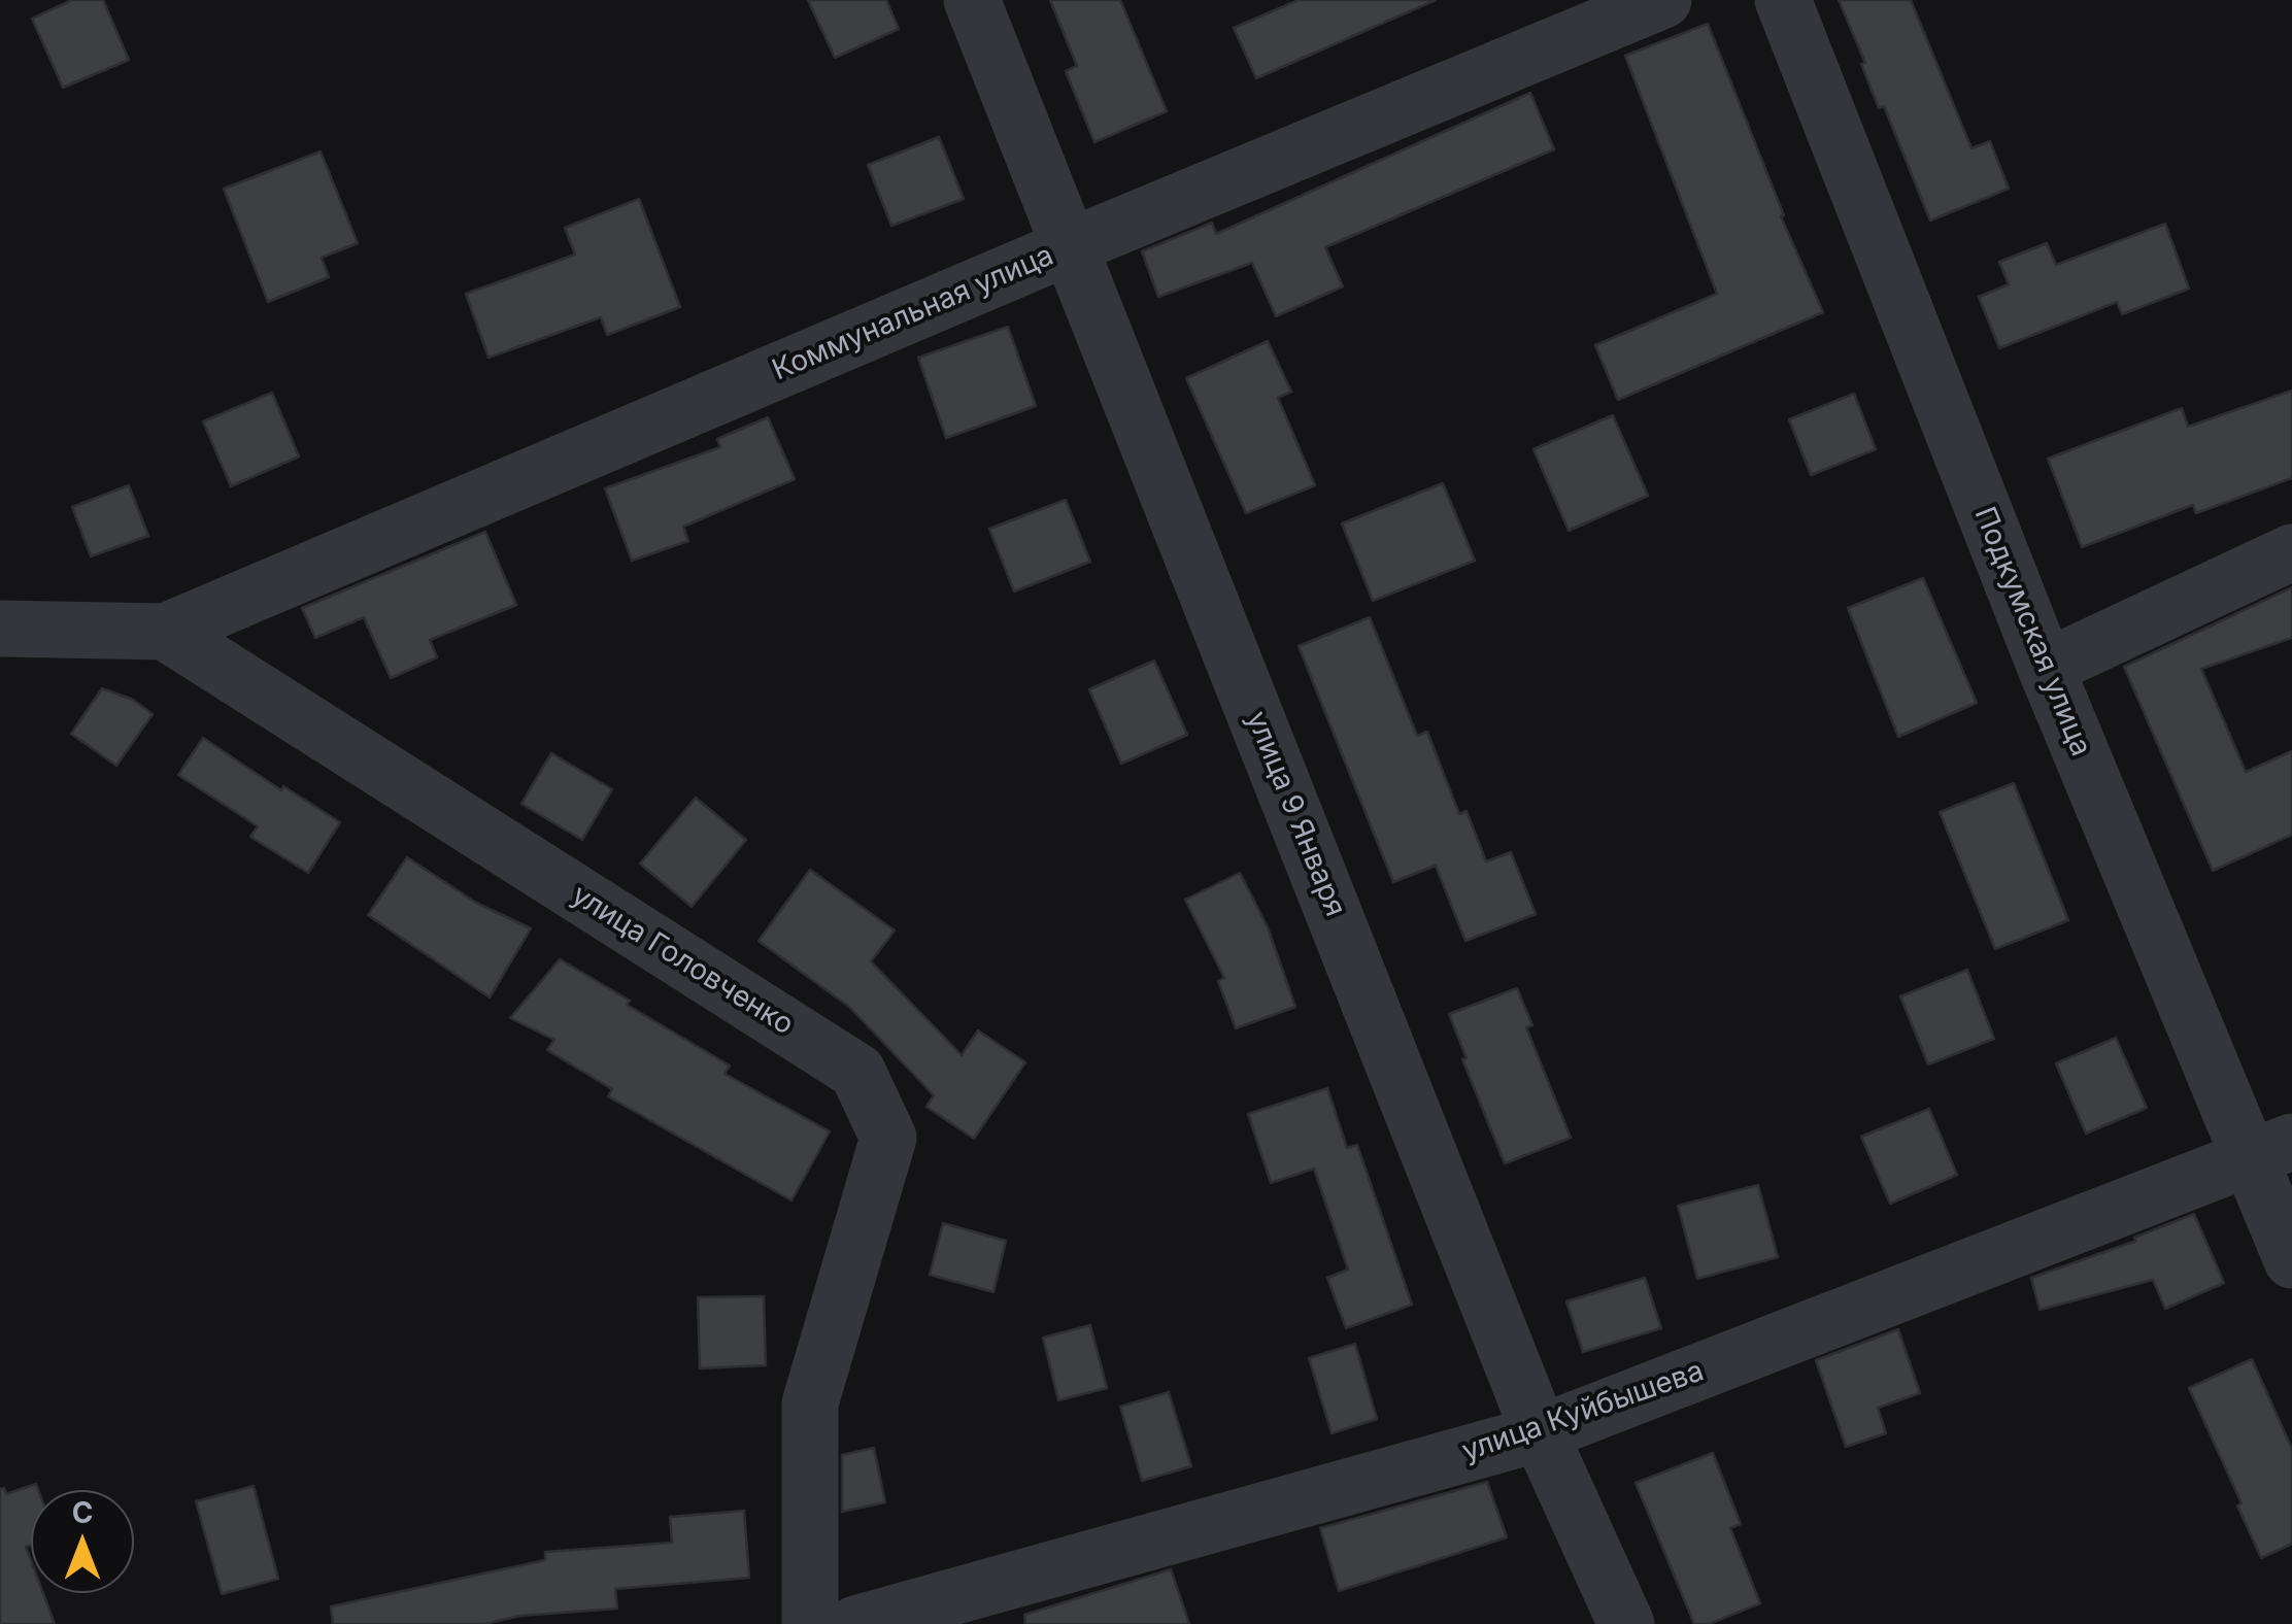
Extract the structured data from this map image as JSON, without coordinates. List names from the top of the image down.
{
  "streets": {
    "street": [
      "Коммунальная улица",
      "Подкумская улица",
      "улица 9 Января",
      "улица Головченко",
      "улица Куйбышева"
    ]
  },
  "crossings": [
    ["Коммунальная улица", "улица 9 Января"],
    ["Коммунальная улица", "улица Головченко"],
    ["Подкумская улица", "улица Куйбышева"],
    ["улица 9 Января", "улица Куйбышева"]
  ],
  "north": "top"
}
